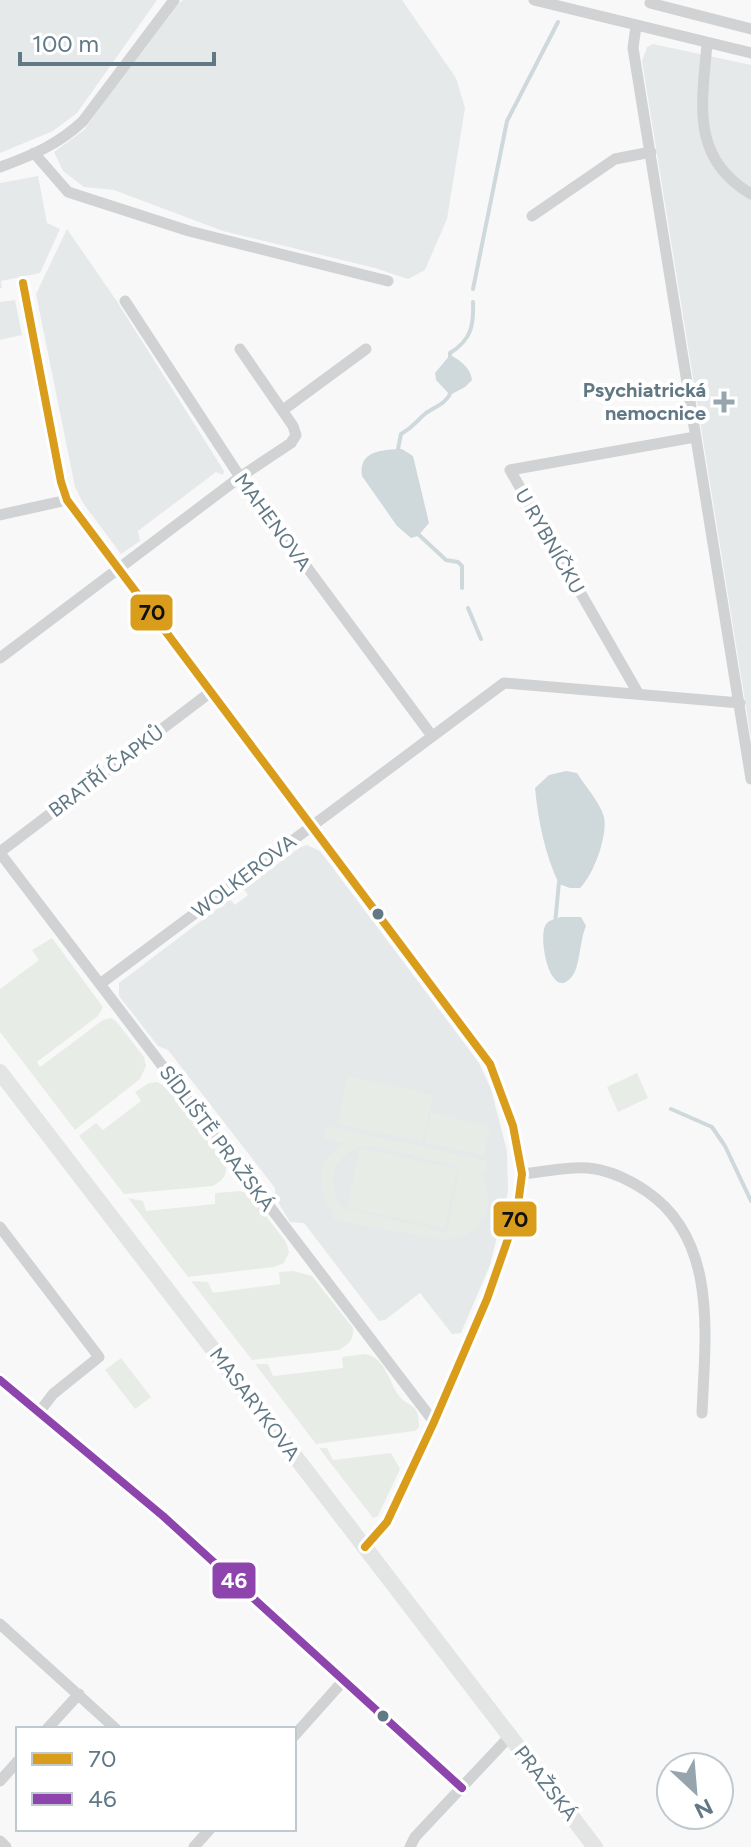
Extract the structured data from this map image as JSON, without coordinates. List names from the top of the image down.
{
  "streets": {
    "main road": ["MASARYKOVA", "PRAŽSKÁ"],
    "street": [
      "MAHENOVA",
      "U RYBNÍČKU",
      "BRATŘÍ ČAPKŮ",
      "WOLKEROVA",
      "SÍDLIŠTĚ PRAŽSKÁ"
    ]
  },
  "crossings": [
    ["MAHENOVA", "WOLKEROVA"],
    ["U RYBNÍČKU", "WOLKEROVA"],
    ["BRATŘÍ ČAPKŮ", "SÍDLIŠTĚ PRAŽSKÁ"],
    ["WOLKEROVA", "SÍDLIŠTĚ PRAŽSKÁ"],
    ["MASARYKOVA", "PRAŽSKÁ"]
  ],
  "places": {
    "health": ["Psychiatrická nemocnice"]
  },
  "lines": ["transit line 70", "transit line 46"],
  "legend": ["70", "46"],
  "scale_bar": "100 m",
  "north": "bottom right"
}
